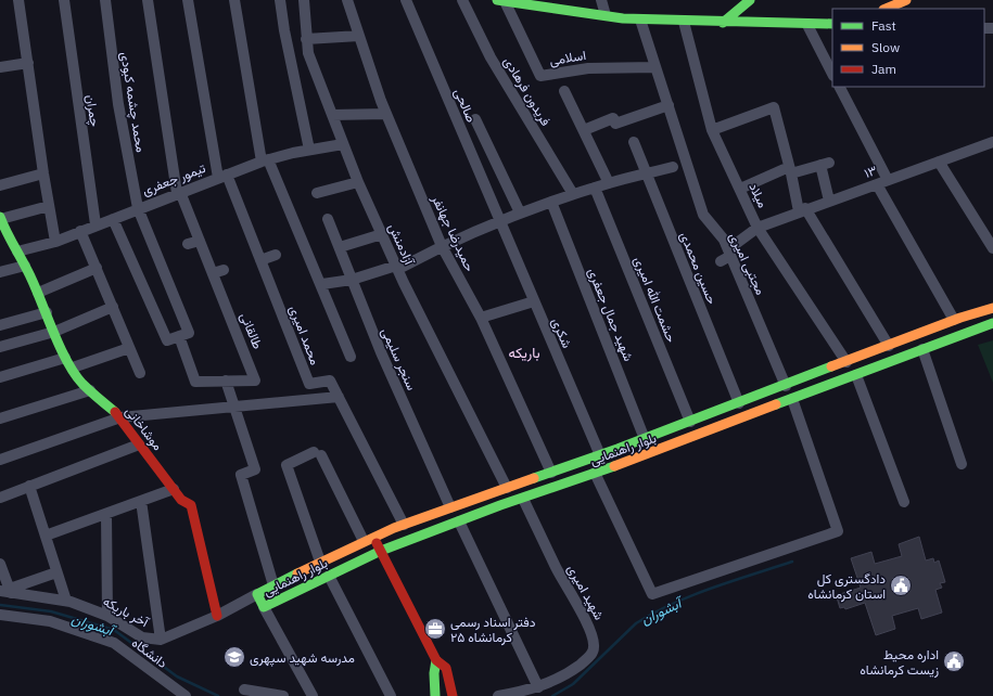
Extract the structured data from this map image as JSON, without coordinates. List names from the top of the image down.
{
  "streets": {
    "main road": ["موشاخانی", "بلوار راهنمایی"],
    "street": [
      "اسلامی",
      "فریدون فرهادی",
      "محمد چشمه کبودی",
      "صالحی",
      "چمران",
      "۱۳",
      "تیمور جعفری",
      "میلاد",
      "حمیدرضا جهانفر",
      "آزادمنش",
      "مجتبی امیری",
      "حسین محمدی",
      "حشمت الله امیری",
      "شهید جمال جعفری",
      "طالقانی",
      "شکری",
      "محمد امیری",
      "سنجر سلیمی",
      "شهید امیری",
      "آخر باریکه",
      "دانشگاه"
    ]
  },
  "crossings": [
    ["اسلامی", "مجتبی امیری"],
    ["محمد چشمه کبودی", "تیمور جعفری"],
    ["محمد چشمه کبودی", "طالقانی"],
    ["صالحی", "شکری"],
    ["چمران", "تیمور جعفری"],
    ["۱۳", "میلاد"],
    ["۱۳", "مجتبی امیری"],
    ["تیمور جعفری", "آزادمنش"],
    ["تیمور جعفری", "طالقانی"],
    ["تیمور جعفری", "محمد امیری"],
    ["تیمور جعفری", "موشاخانی"],
    ["میلاد", "بلوار راهنمایی"],
    ["حمیدرضا جهانفر", "بلوار راهنمایی"],
    ["آزادمنش", "بلوار راهنمایی"],
    ["مجتبی امیری", "بلوار راهنمایی"],
    ["حسین محمدی", "بلوار راهنمایی"],
    ["حشمت الله امیری", "بلوار راهنمایی"],
    ["شهید جمال جعفری", "بلوار راهنمایی"],
    ["شکری", "بلوار راهنمایی"],
    ["محمد امیری", "بلوار راهنمایی"],
    ["سنجر سلیمی", "بلوار راهنمایی"],
    ["موشاخانی", "آخر باریکه"],
    ["بلوار راهنمایی", "شهید امیری"],
    ["بلوار راهنمایی", "آخر باریکه"]
  ],
  "districts": ["باریکه"],
  "water": ["آبشوران"],
  "places": {
    "public building": ["دادگستری کل استان کرمانشاه", "اداره محیط زیست کرمانشاه"],
    "office": ["دفتر اسناد رسمی ۲۵ کرمانشاه"],
    "school or university": ["مدرسه شهید سپهری"]
  },
  "legend": ["Fast", "Slow", "Jam"]
}
